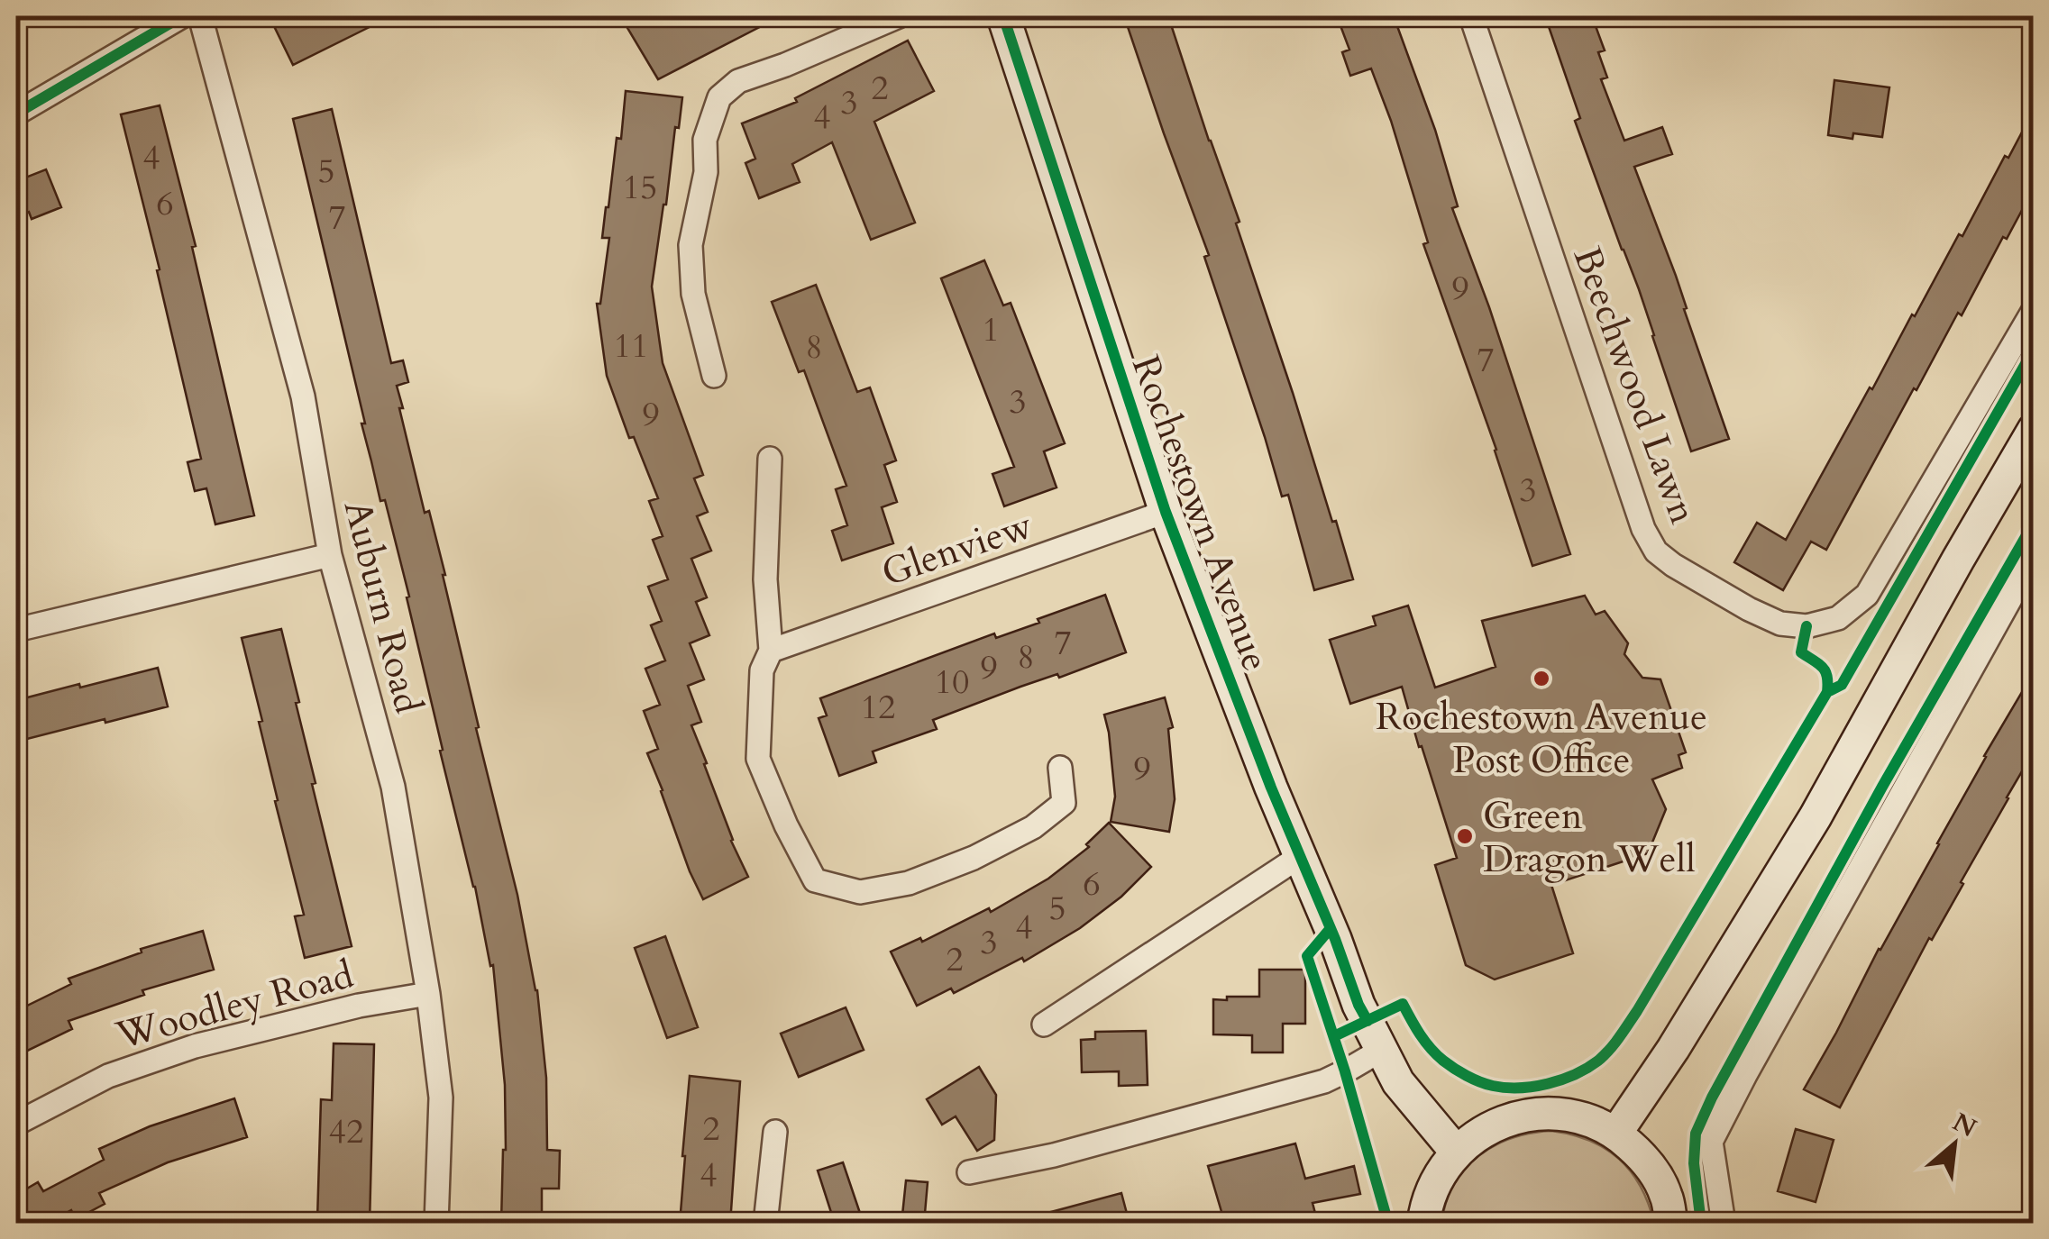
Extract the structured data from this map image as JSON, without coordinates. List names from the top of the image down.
{
  "streets": {
    "main road": ["Rochestown Avenue"],
    "street": [
      "Beechwood Lawn",
      "Glenview",
      "Auburn Road",
      "Woodley Road"
    ]
  },
  "crossings": [
    ["Rochestown Avenue", "Glenview"],
    ["Auburn Road", "Woodley Road"]
  ],
  "places": ["Rochestown Avenue Post Office", "Green Dragon Well"],
  "house_numbers": [
    "2",
    "3",
    "4",
    "4",
    "5",
    "15",
    "6",
    "7",
    "9",
    "1",
    "11",
    "8",
    "7",
    "3",
    "9",
    "3",
    "7",
    "8",
    "9",
    "10",
    "12",
    "9",
    "6",
    "5",
    "4",
    "3",
    "2",
    "2",
    "42",
    "4"
  ],
  "north": "top right"
}
